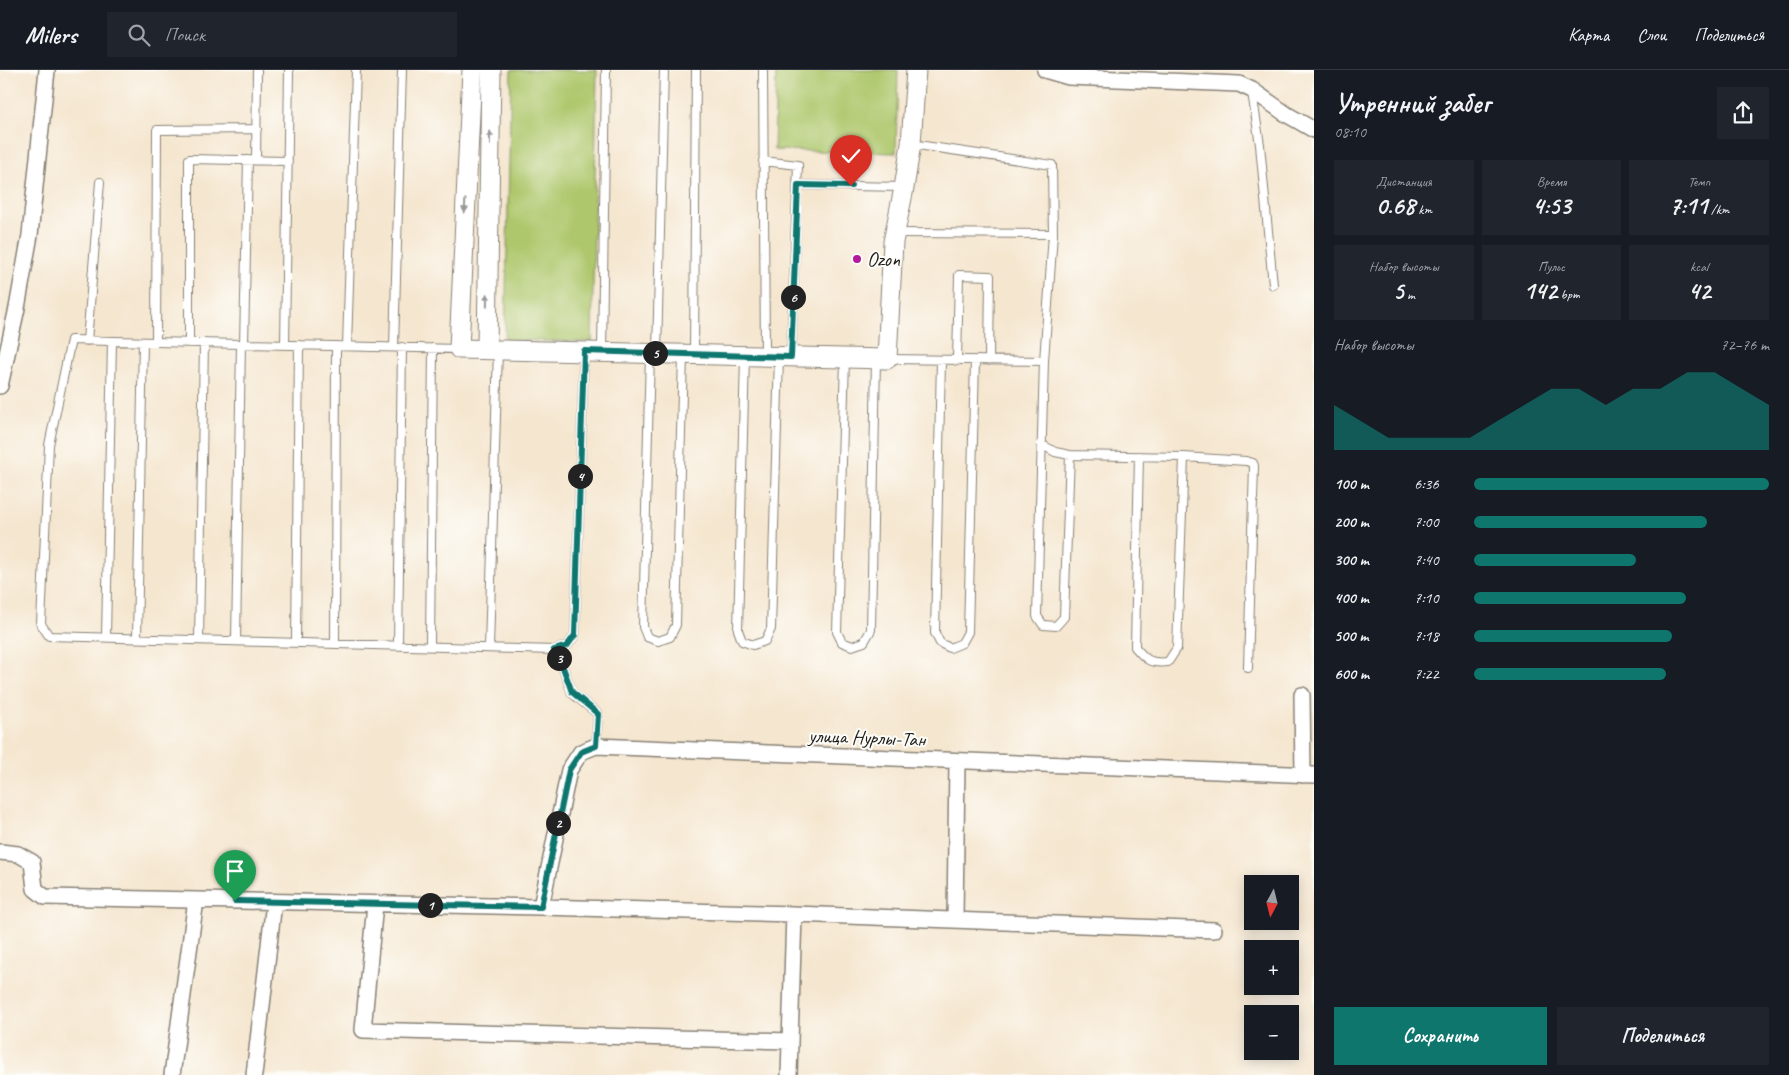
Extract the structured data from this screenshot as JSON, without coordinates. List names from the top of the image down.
{
  "streets": {
    "street": ["улица Нурлы-Тан"]
  },
  "places": ["Ozon"],
  "north": "bottom",
  "page": {
    "header": "Milers",
    "search": "Поиск",
    "nav": ["Карта", "Слои", "Поделиться"],
    "heading": ["Утренний забег", "08:10"],
    "stats": [
      ["Дистанция", "0.68 km"],
      ["Время", "4:53"],
      ["Темп", "7:11 /km"],
      ["Набор высоты", "5 m"],
      ["Пульс", "142 bpm"],
      ["kcal", "42"]
    ],
    "pins": [
      "6",
      "5",
      "4",
      "3",
      "2",
      "1"
    ],
    "chart": ["Набор высоты", "72–76 m"],
    "list": [
      {
        "name": "100 m",
        "note": "6:36"
      },
      {
        "name": "200 m",
        "note": "7:00"
      },
      {
        "name": "300 m",
        "note": "7:40"
      },
      {
        "name": "400 m",
        "note": "7:10"
      },
      {
        "name": "500 m",
        "note": "7:18"
      },
      {
        "name": "600 m",
        "note": "7:22"
      }
    ],
    "map_buttons": ["+", "−"],
    "buttons": ["Сохранить", "Поделиться"]
  }
}
